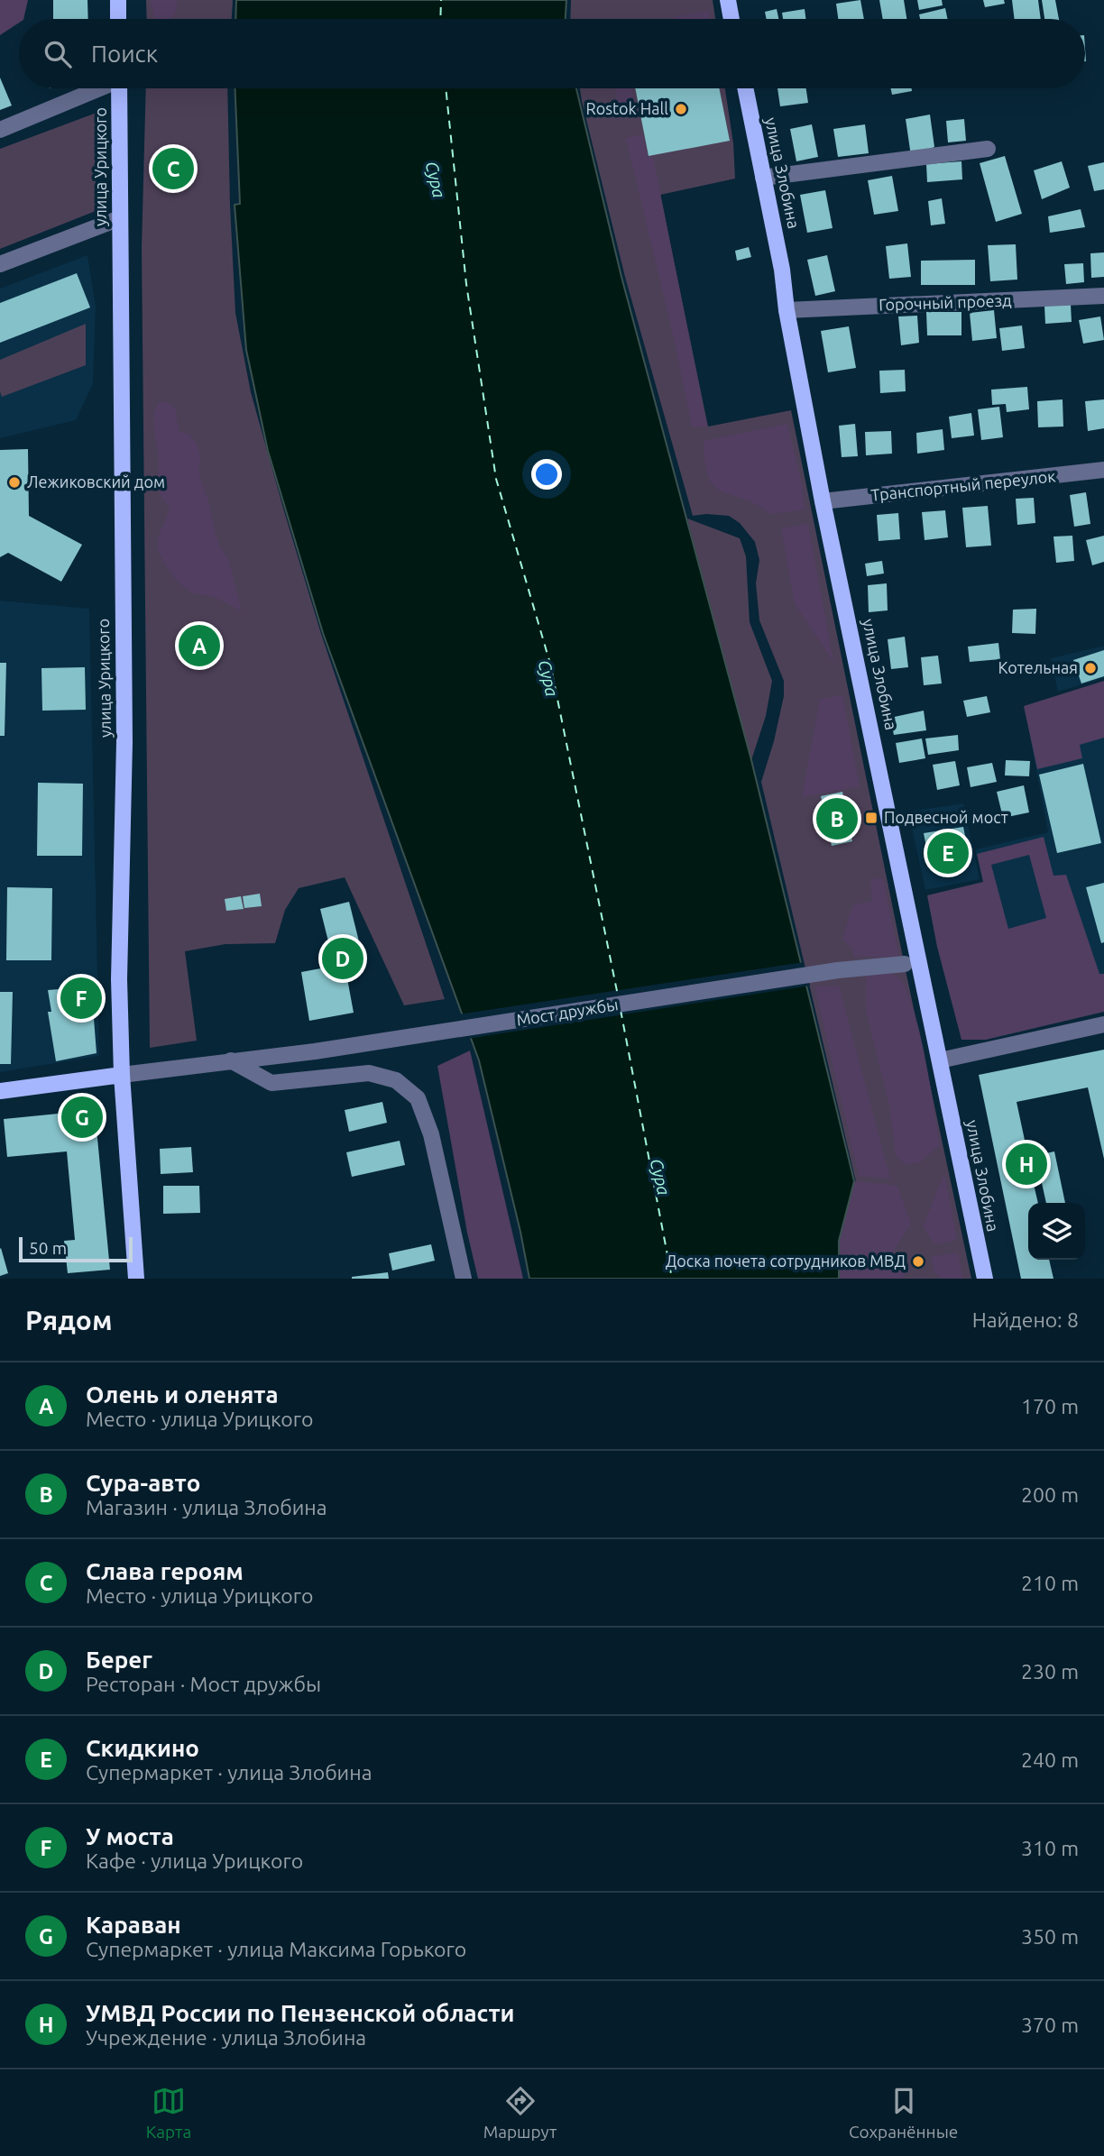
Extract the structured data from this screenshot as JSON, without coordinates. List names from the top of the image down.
{
  "streets": {
    "main road": ["улица Урицкого", "улица Злобина"],
    "street": ["Горочный проезд", "Транспортный переулок", "Мост дружбы"]
  },
  "crossings": [
    ["улица Урицкого", "Мост дружбы"],
    ["улица Злобина", "Горочный проезд"],
    ["улица Злобина", "Транспортный переулок"]
  ],
  "water": ["Сура"],
  "places": {
    "other": [
      "Rostok Hall",
      "Лежиковский дом",
      "Котельная",
      "Доска почета сотрудников МВД"
    ],
    "transit": ["Подвесной мост"]
  },
  "scale_bar": "50 m",
  "page": {
    "search": "Поиск",
    "pins": [
      "C",
      "A",
      "B",
      "E",
      "D",
      "F",
      "G",
      "H"
    ],
    "scale": "50 m",
    "heading": ["Рядом", "Найдено: 8"],
    "list": [
      {
        "mark": "A",
        "name": "Олень и оленята",
        "note": "Место · улица Урицкого",
        "value": "170 m"
      },
      {
        "mark": "B",
        "name": "Сура-авто",
        "note": "Магазин · улица Злобина",
        "value": "200 m"
      },
      {
        "mark": "C",
        "name": "Слава героям",
        "note": "Место · улица Урицкого",
        "value": "210 m"
      },
      {
        "mark": "D",
        "name": "Берег",
        "note": "Ресторан · Мост дружбы",
        "value": "230 m"
      },
      {
        "mark": "E",
        "name": "Скидкино",
        "note": "Супермаркет · улица Злобина",
        "value": "240 m"
      },
      {
        "mark": "F",
        "name": "У моста",
        "note": "Кафе · улица Урицкого",
        "value": "310 m"
      },
      {
        "mark": "G",
        "name": "Караван",
        "note": "Супермаркет · улица Максима Горького",
        "value": "350 m"
      },
      {
        "mark": "H",
        "name": "УМВД России по Пензенской области",
        "note": "Учреждение · улица Злобина",
        "value": "370 m"
      }
    ],
    "nav": ["Карта", "Маршрут", "Сохранённые"]
  }
}
